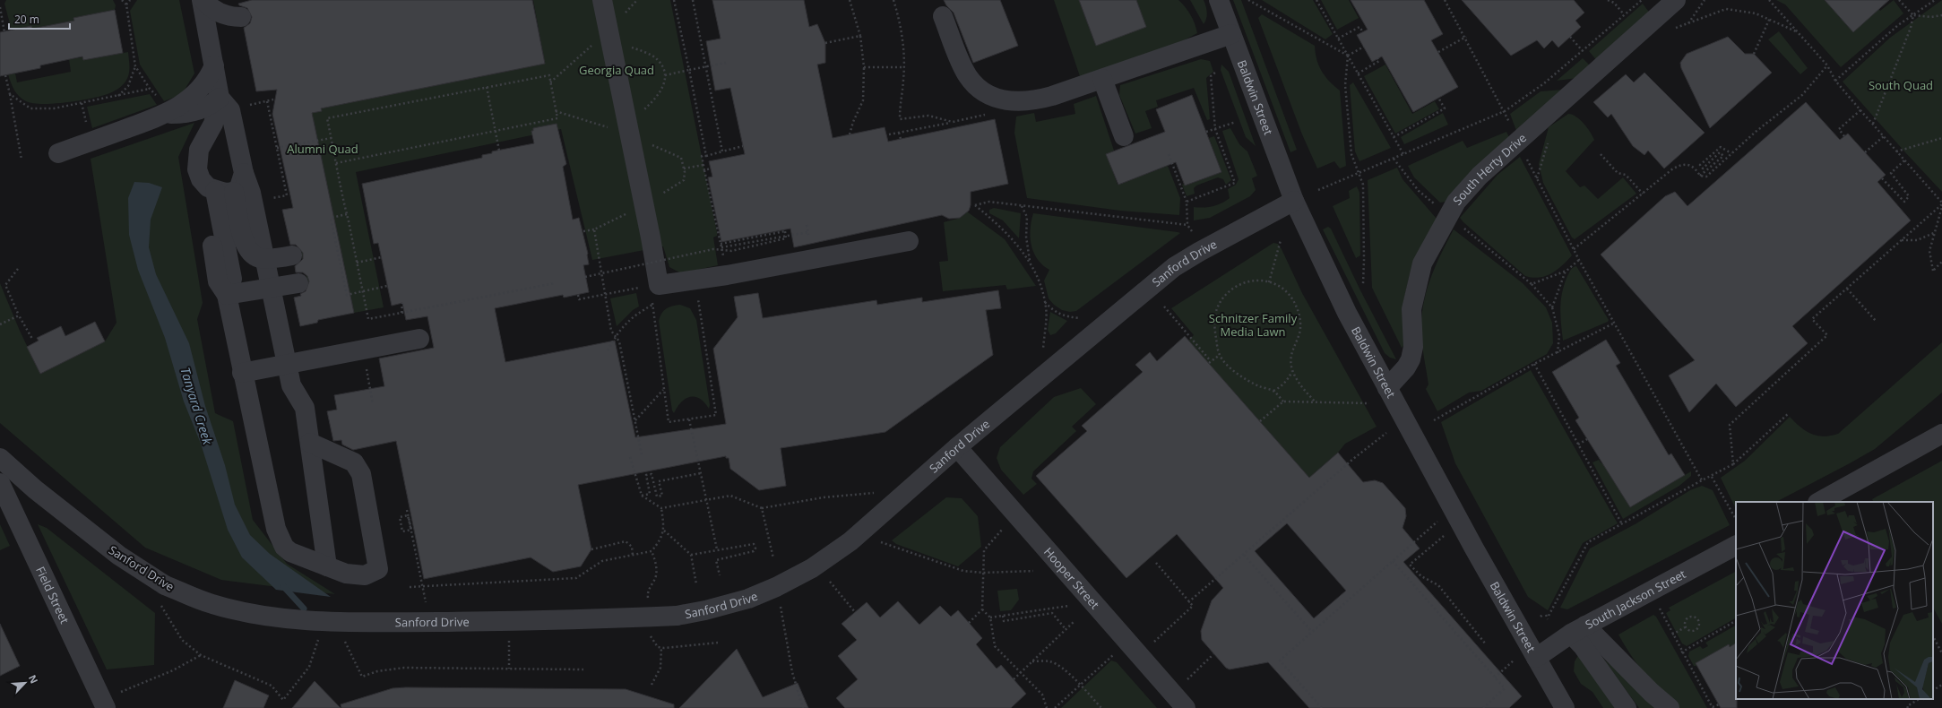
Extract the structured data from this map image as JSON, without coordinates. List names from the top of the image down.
{
  "streets": {
    "street": [
      "Baldwin Street",
      "South Herty Drive",
      "Sanford Drive",
      "Hooper Street",
      "Field Street",
      "South Jackson Street"
    ]
  },
  "crossings": [
    ["Baldwin Street", "South Herty Drive"],
    ["Baldwin Street", "Sanford Drive"],
    ["Baldwin Street", "South Jackson Street"],
    ["Sanford Drive", "Hooper Street"]
  ],
  "water": ["Tanyard Creek"],
  "parks": [
    "Georgia Quad",
    "South Quad",
    "Alumni Quad",
    "Schnitzer Family Media Lawn"
  ],
  "scale_bar": "20 m",
  "north": "top right"
}
